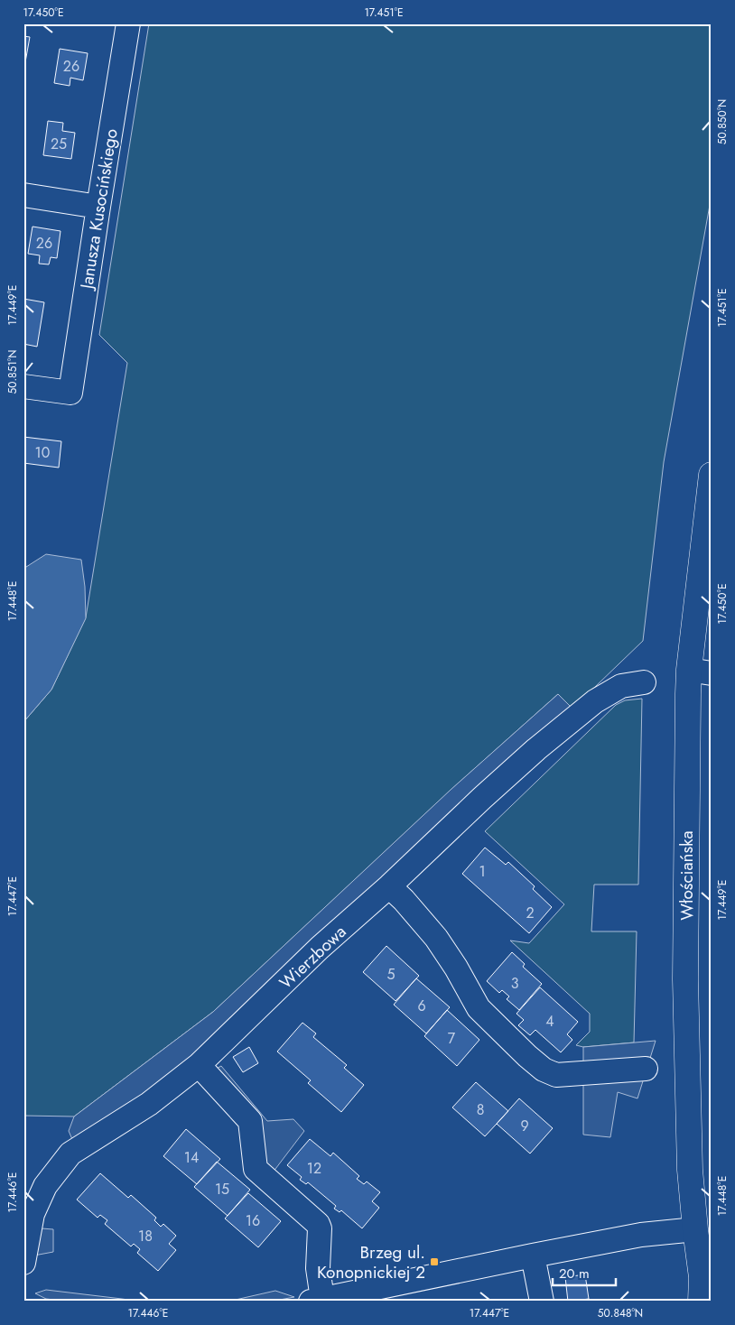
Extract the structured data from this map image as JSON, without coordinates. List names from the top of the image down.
{
  "streets": {
    "main road": ["Włościańska"],
    "street": ["Janusza Kusocińskiego", "Wierzbowa"]
  },
  "places": {
    "transit": ["Brzeg ul. Konopnickiej 2"]
  },
  "house_numbers": [
    "26",
    "25",
    "26",
    "10",
    "1",
    "2",
    "5",
    "3",
    "6",
    "4",
    "7",
    "8",
    "9",
    "14",
    "12",
    "15",
    "16",
    "18"
  ],
  "scale_bar": "20 m",
  "coordinates": [
    "17.450°E",
    "17.451°E",
    "50.850°N",
    "17.449°E",
    "50.851°N",
    "17.448°E",
    "17.447°E",
    "17.446°E",
    "50.848°N"
  ]
}
